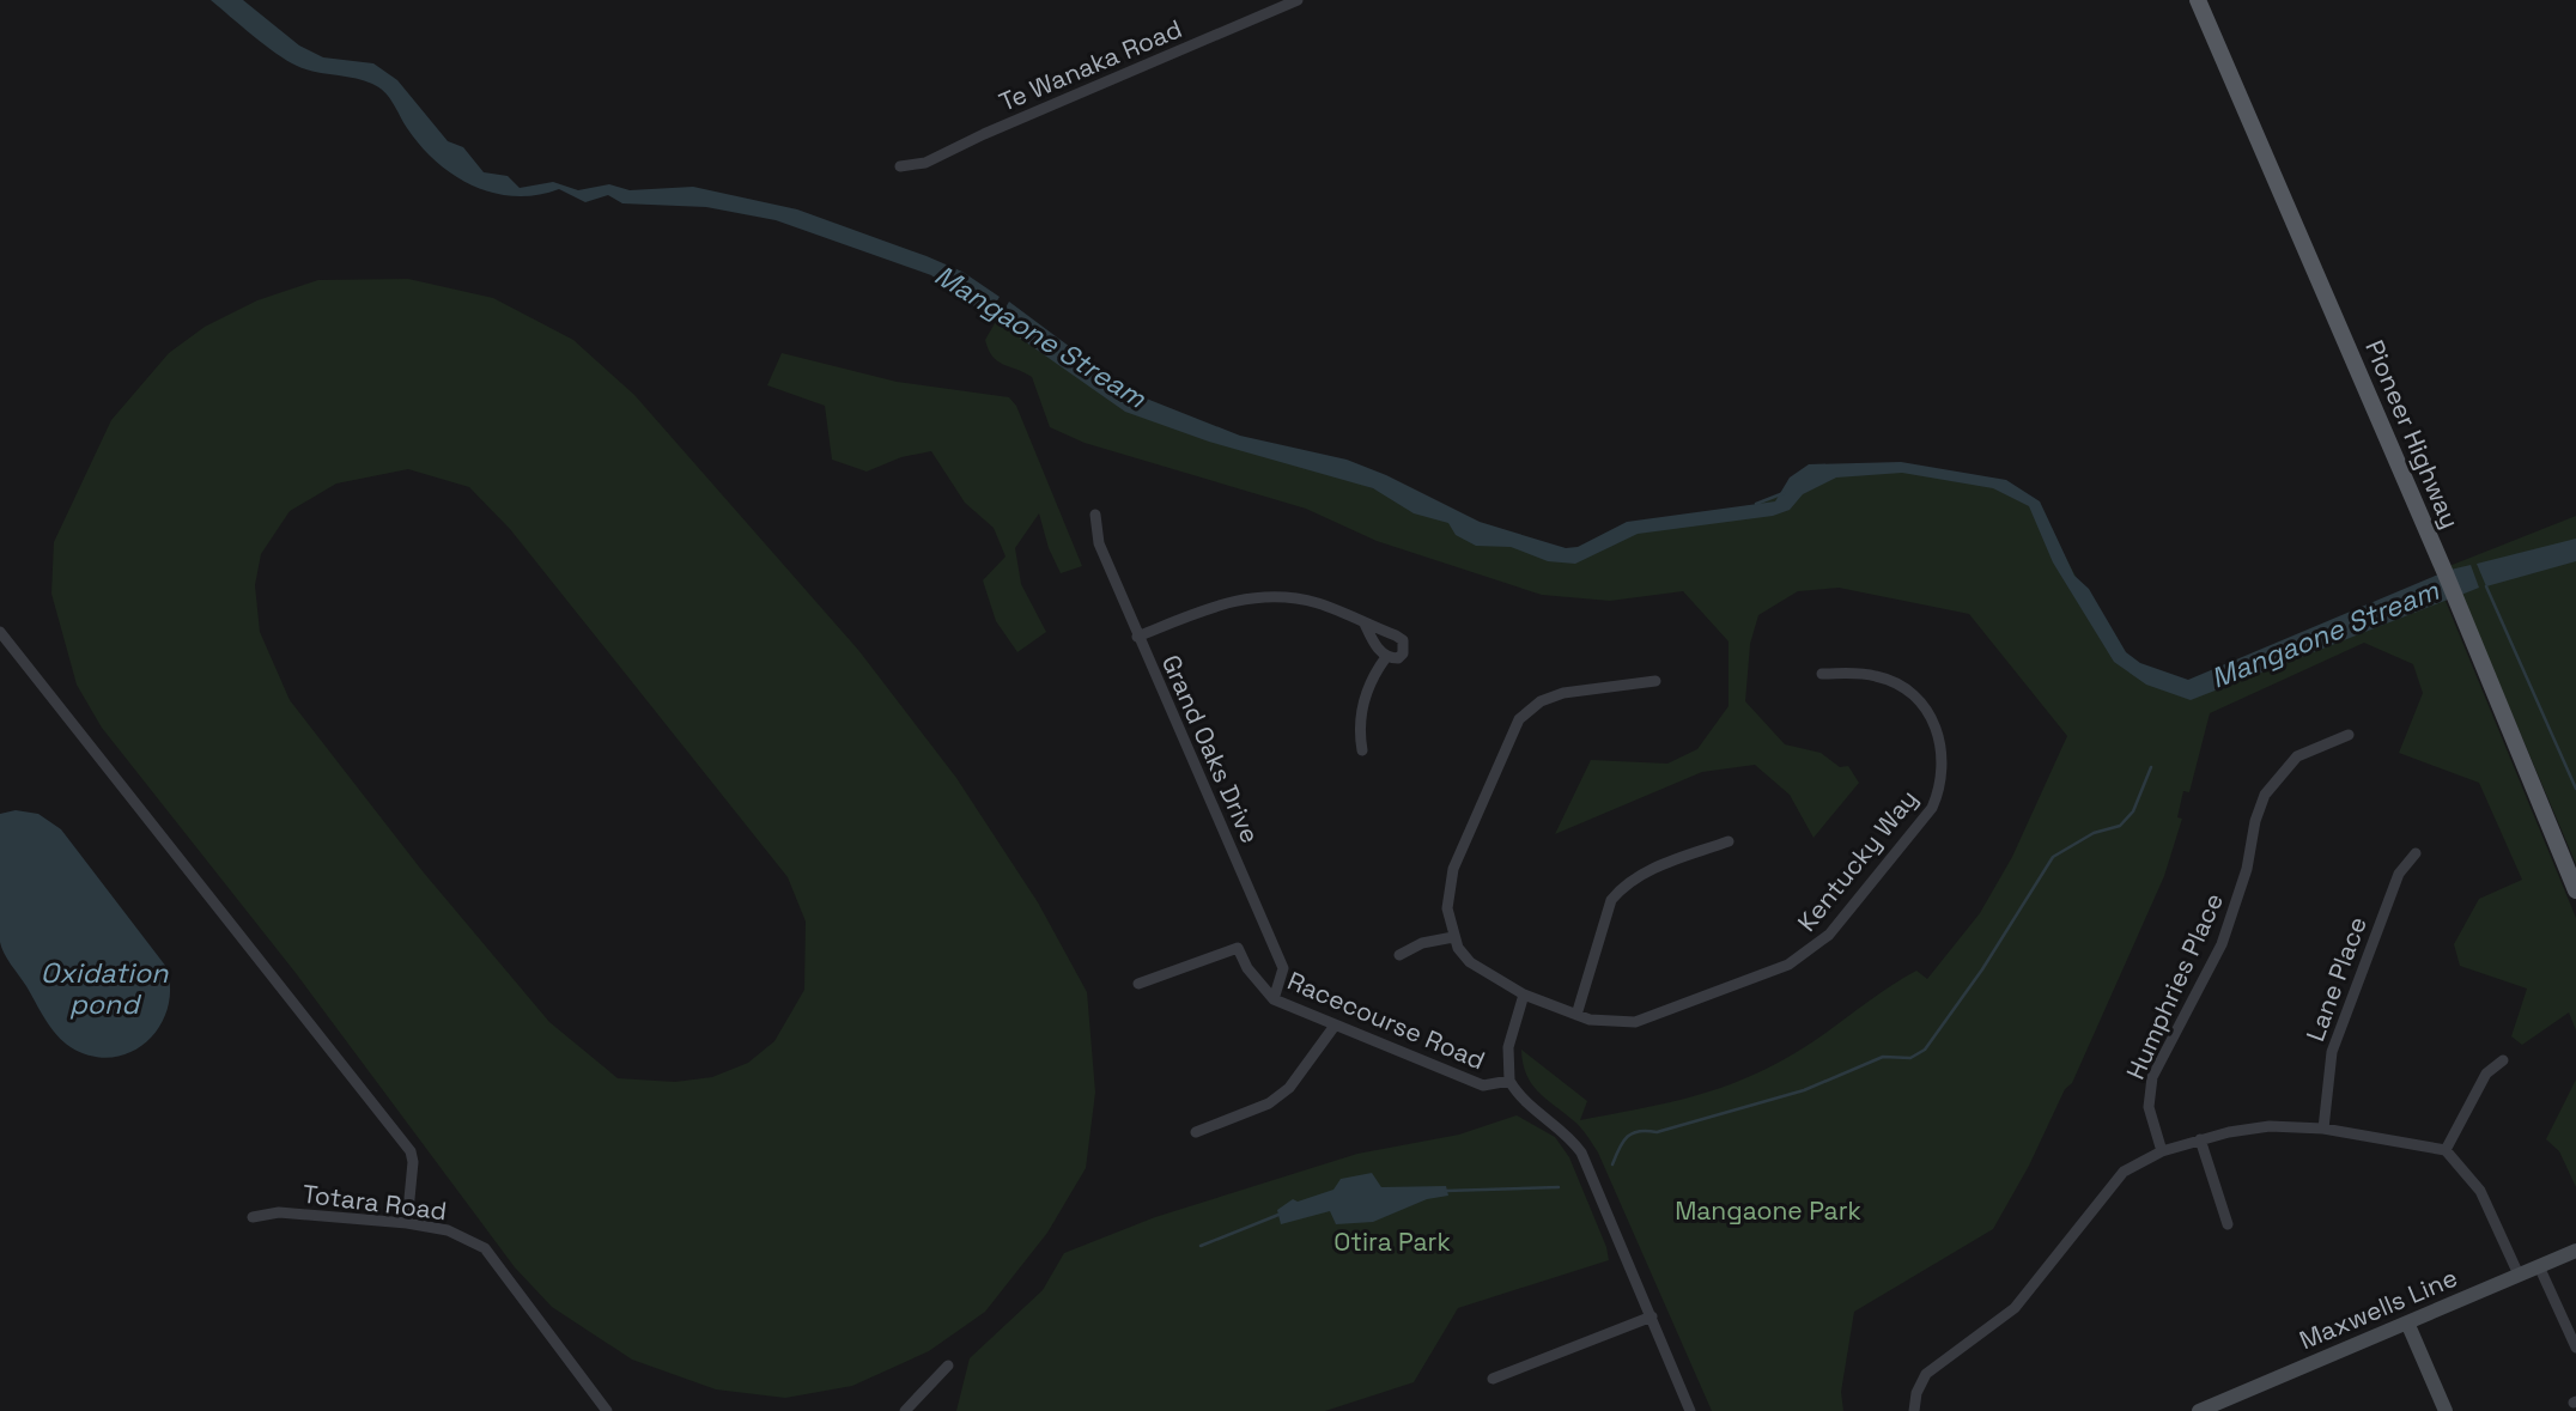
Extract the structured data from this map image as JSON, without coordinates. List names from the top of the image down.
{
  "streets": {
    "main road": ["Pioneer Highway", "Maxwells Line"],
    "street": [
      "Te Wanaka Road",
      "Grand Oaks Drive",
      "Kentucky Way",
      "Lane Place",
      "Humphries Place",
      "Racecourse Road",
      "Totara Road"
    ]
  },
  "crossings": [
    ["Grand Oaks Drive", "Racecourse Road"]
  ],
  "water": ["Mangaone Stream", "Oxidation pond"],
  "parks": ["Mangaone Park", "Otira Park"]
}
